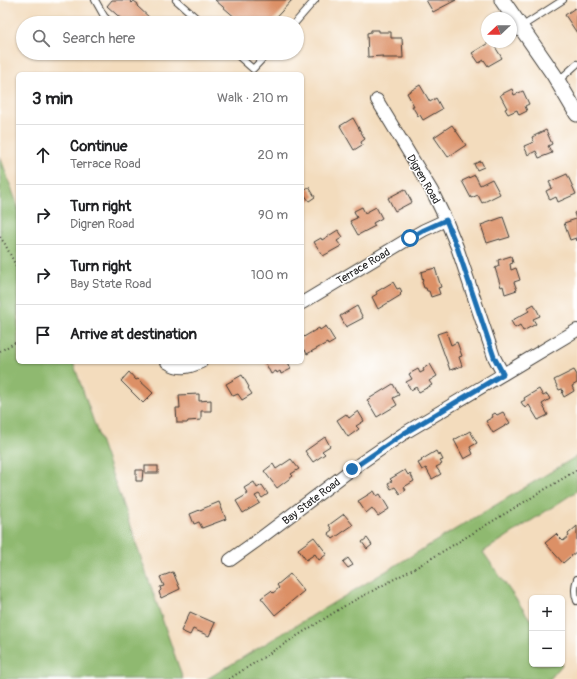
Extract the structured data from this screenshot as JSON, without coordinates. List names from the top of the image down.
{
  "streets": {
    "street": ["Digren Road", "Terrace Road", "Bay State Road"]
  },
  "crossings": [
    ["Digren Road", "Terrace Road"],
    ["Digren Road", "Bay State Road"]
  ],
  "north": "left",
  "page": {
    "search": "Search here",
    "heading": ["3 min", "Walk · 210 m"],
    "list": [
      ["Continue", "Terrace Road", "20 m"],
      ["Turn right", "Digren Road", "90 m"],
      ["Turn right", "Bay State Road", "100 m"],
      "Arrive at destination"
    ],
    "map_buttons": ["+", "−"]
  }
}
